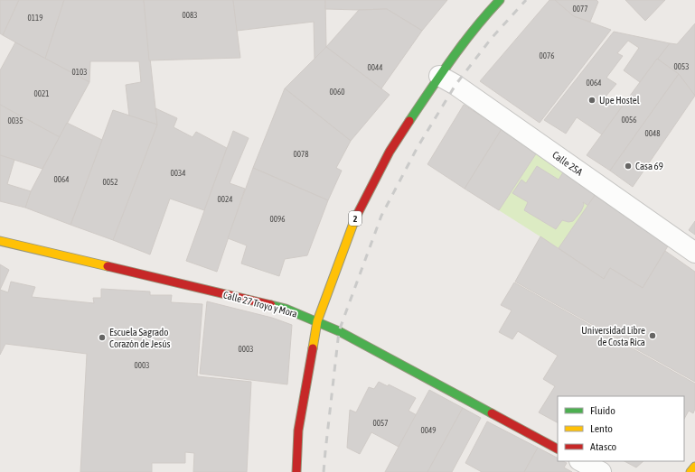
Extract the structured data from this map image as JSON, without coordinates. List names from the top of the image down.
{
  "streets": {
    "main road": ["2", "Calle 27 Troyo y Mora"],
    "street": ["Calle 25A"]
  },
  "crossings": [
    ["Calle 25A", "2"],
    ["2", "Calle 27 Troyo y Mora"]
  ],
  "places": [
    "Upe Hostel",
    "Casa 69",
    "Universidad Libre de Costa Rica",
    "Escuela Sagrado Corazón de Jesús"
  ],
  "house_numbers": [
    "0077",
    "0083",
    "0119",
    "0076",
    "0053",
    "0044",
    "0103",
    "0064",
    "0060",
    "0021",
    "0056",
    "0035",
    "0048",
    "0078",
    "0034",
    "0064",
    "0052",
    "0024",
    "0096",
    "0003",
    "0003",
    "0057",
    "0049"
  ],
  "legend": ["Fluido", "Lento", "Atasco"]
}
